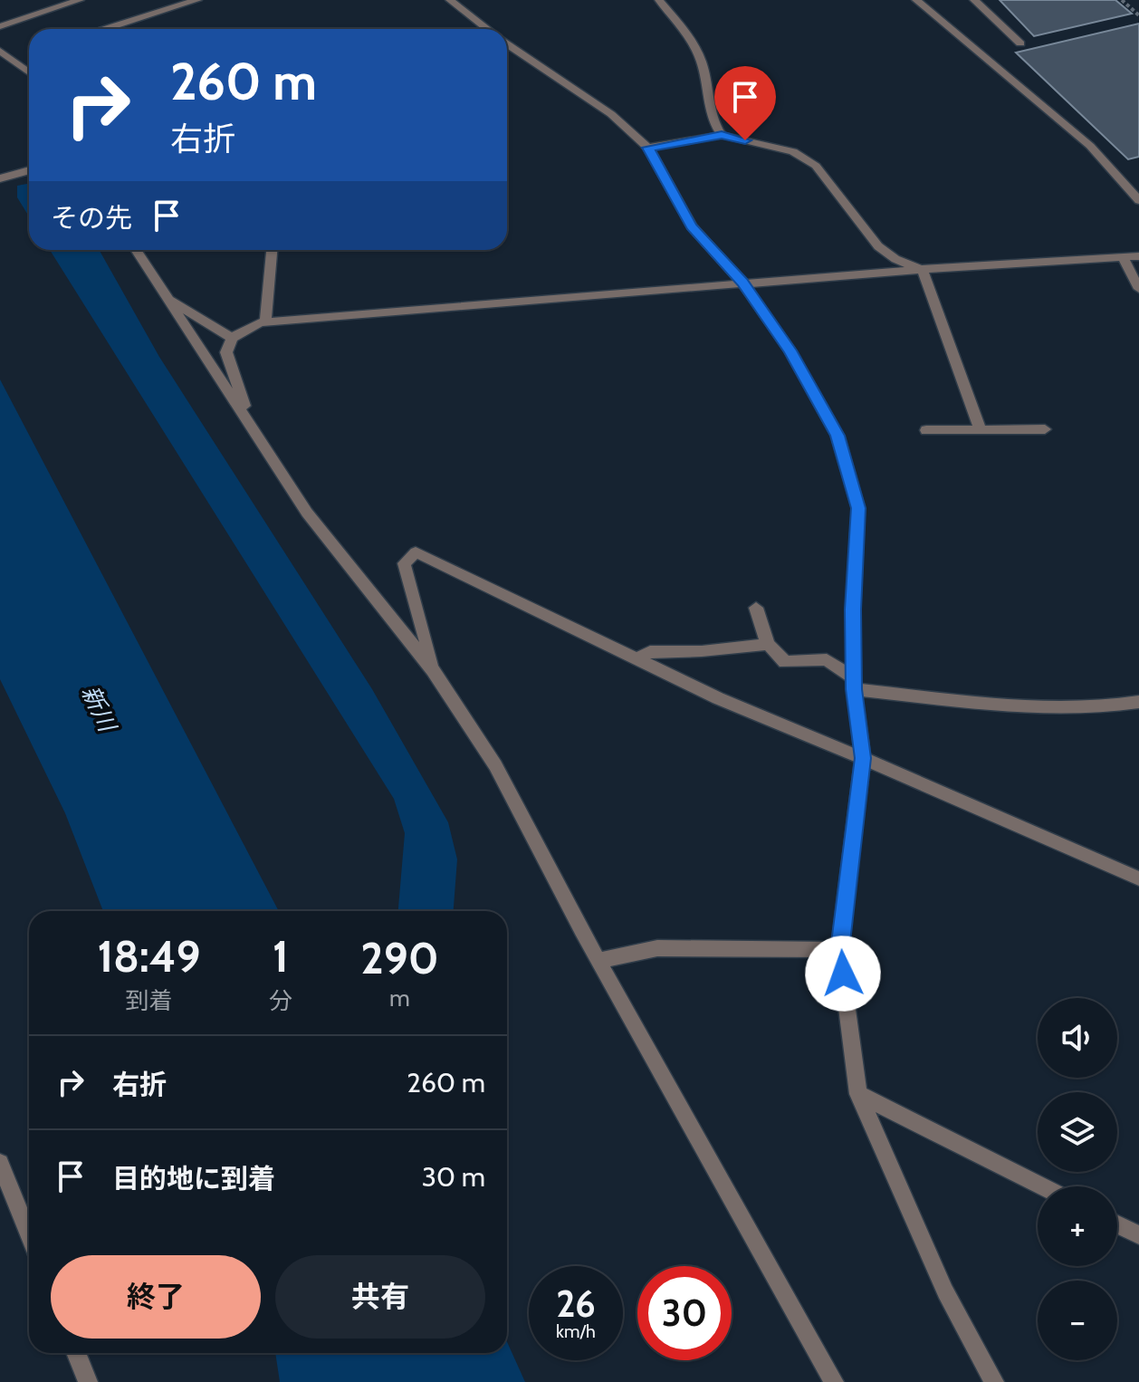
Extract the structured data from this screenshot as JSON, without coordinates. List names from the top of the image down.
{
  "water": ["新川"],
  "page": {
    "turn": ["260 m", "右折"],
    "then": "その先",
    "eta": [
      "18:49",
      "到着",
      "1",
      "分",
      "290",
      "m"
    ],
    "map_buttons": ["+", "−"],
    "list": [
      {
        "name": "右折",
        "value": "260 m"
      },
      {
        "name": "目的地に到着",
        "value": "30 m"
      }
    ],
    "buttons": ["終了", "共有"],
    "speed": "26 km/h",
    "limit": "30"
  }
}
